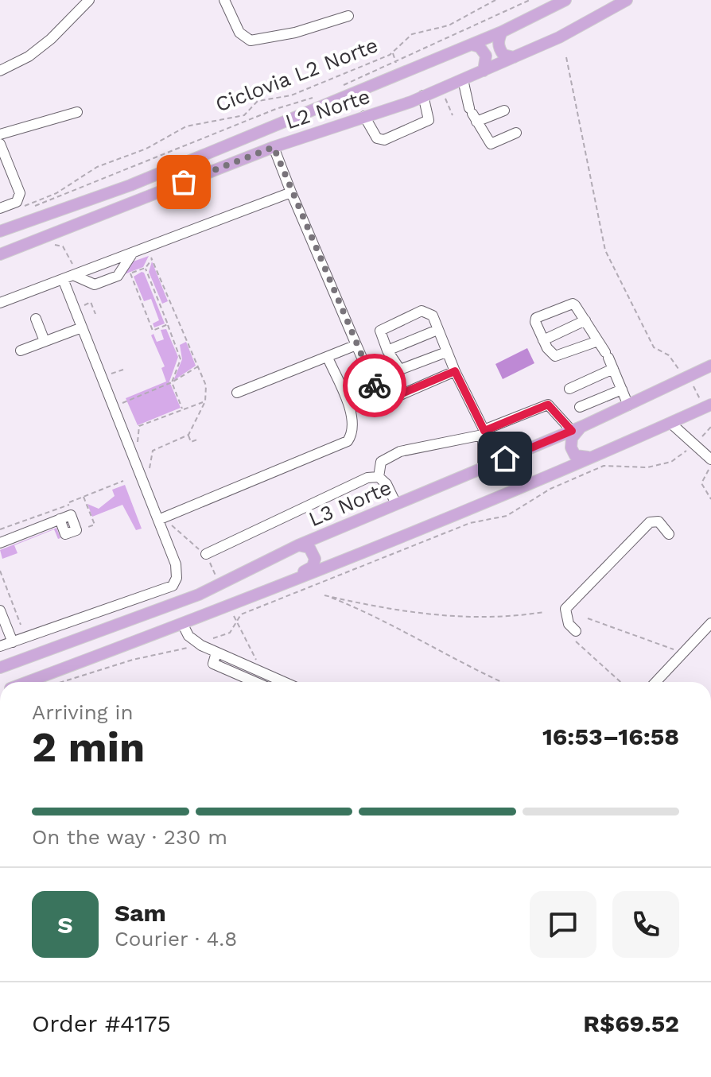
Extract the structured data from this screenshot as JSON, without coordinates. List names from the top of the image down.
{
  "streets": {
    "main road": ["L2 Norte", "L3 Norte"],
    "path": ["Ciclovia L2 Norte"]
  },
  "page": {
    "heading": ["2 min", "Arriving in", "16:53–16:58"],
    "panel": [
      "Sam",
      "Courier · 4.8",
      "Order #4175",
      "R$69.52"
    ],
    "bar": "On the way · 230 m",
    "round": "S"
  }
}
